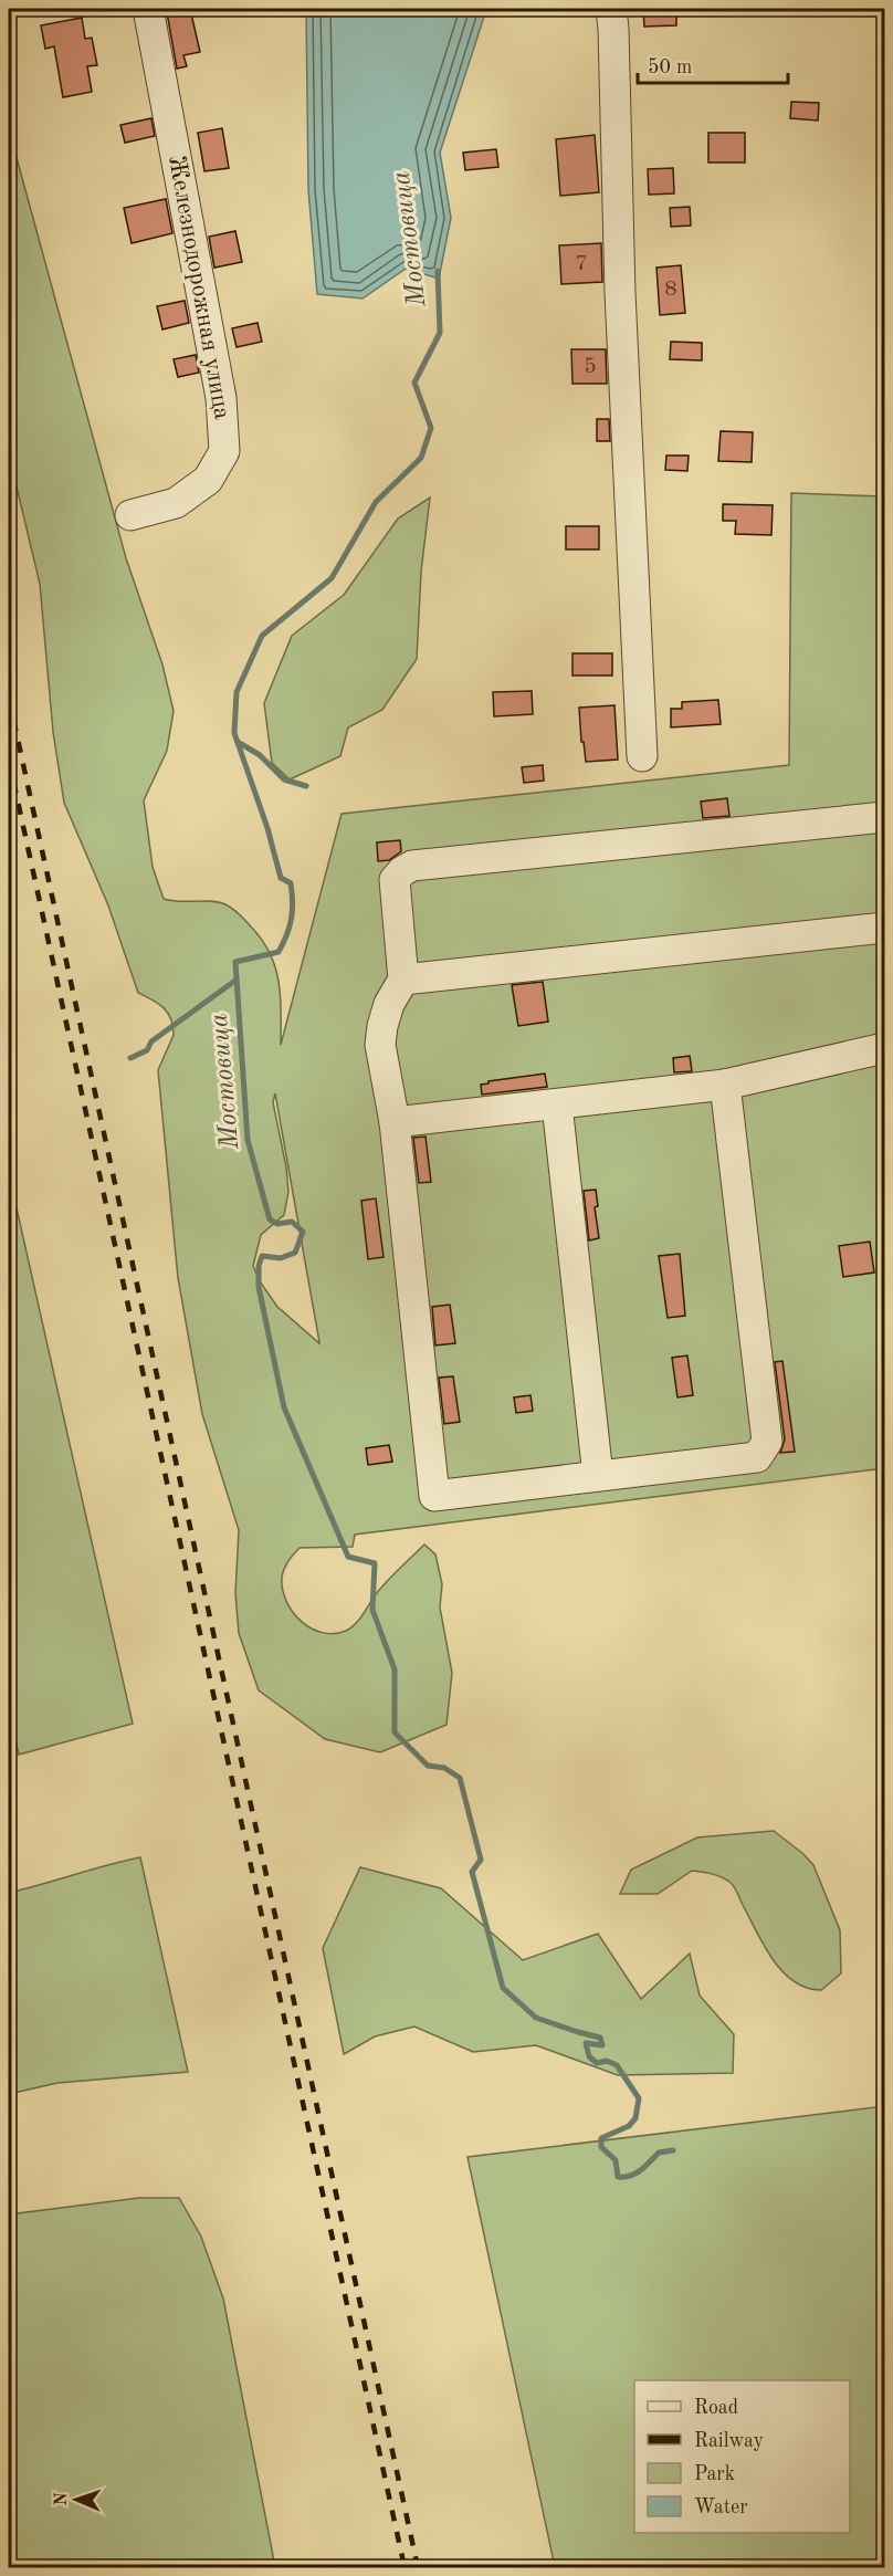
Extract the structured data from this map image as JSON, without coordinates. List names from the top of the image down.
{
  "streets": {
    "street": ["Железнодорожная улица"]
  },
  "water": ["Мостовица"],
  "house_numbers": ["7", "8", "5"],
  "legend": [
    "Road",
    "Railway",
    "Park",
    "Water"
  ],
  "scale_bar": "50 m",
  "north": "left"
}
